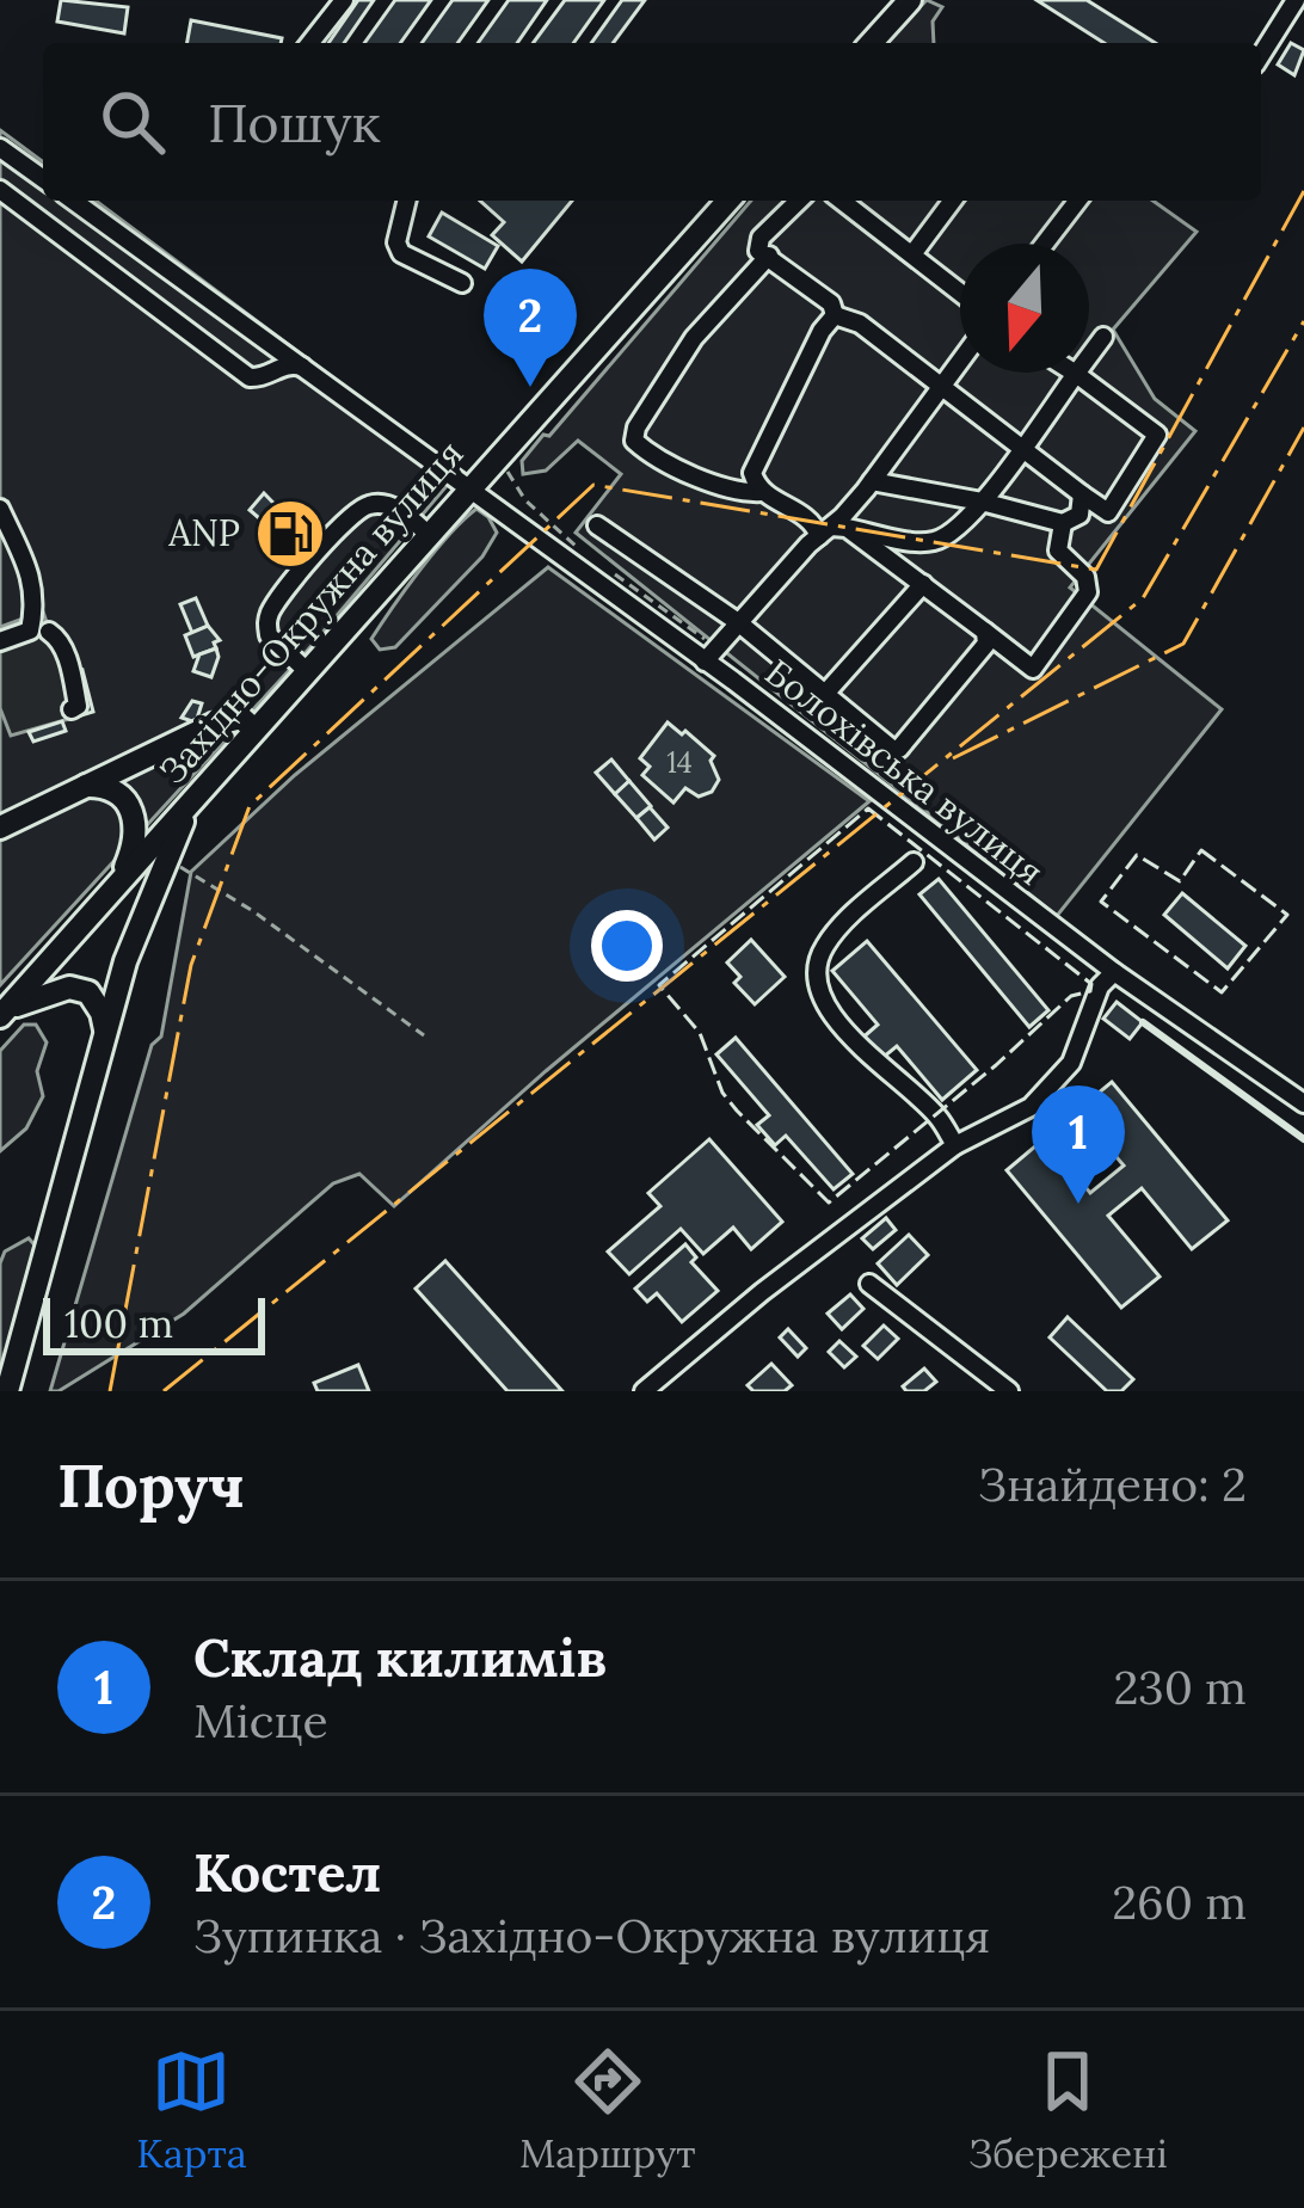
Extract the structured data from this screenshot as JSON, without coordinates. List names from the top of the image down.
{
  "streets": {
    "main road": ["Західно-Окружна вулиця"],
    "street": ["Болохівська вулиця"]
  },
  "crossings": [
    ["Західно-Окружна вулиця", "Болохівська вулиця"]
  ],
  "places": {
    "fuel station": ["ANP"]
  },
  "house_numbers": ["14"],
  "scale_bar": "100 m",
  "north": "bottom",
  "page": {
    "search": "Пошук",
    "pins": ["2", "1"],
    "scale": "100 m",
    "heading": ["Поруч", "Знайдено: 2"],
    "list": [
      {
        "mark": "1",
        "name": "Склад килимів",
        "note": "Місце",
        "value": "230 m"
      },
      {
        "mark": "2",
        "name": "Костел",
        "note": "Зупинка · Західно-Окружна вулиця",
        "value": "260 m"
      }
    ],
    "nav": ["Карта", "Маршрут", "Збережені"]
  }
}
